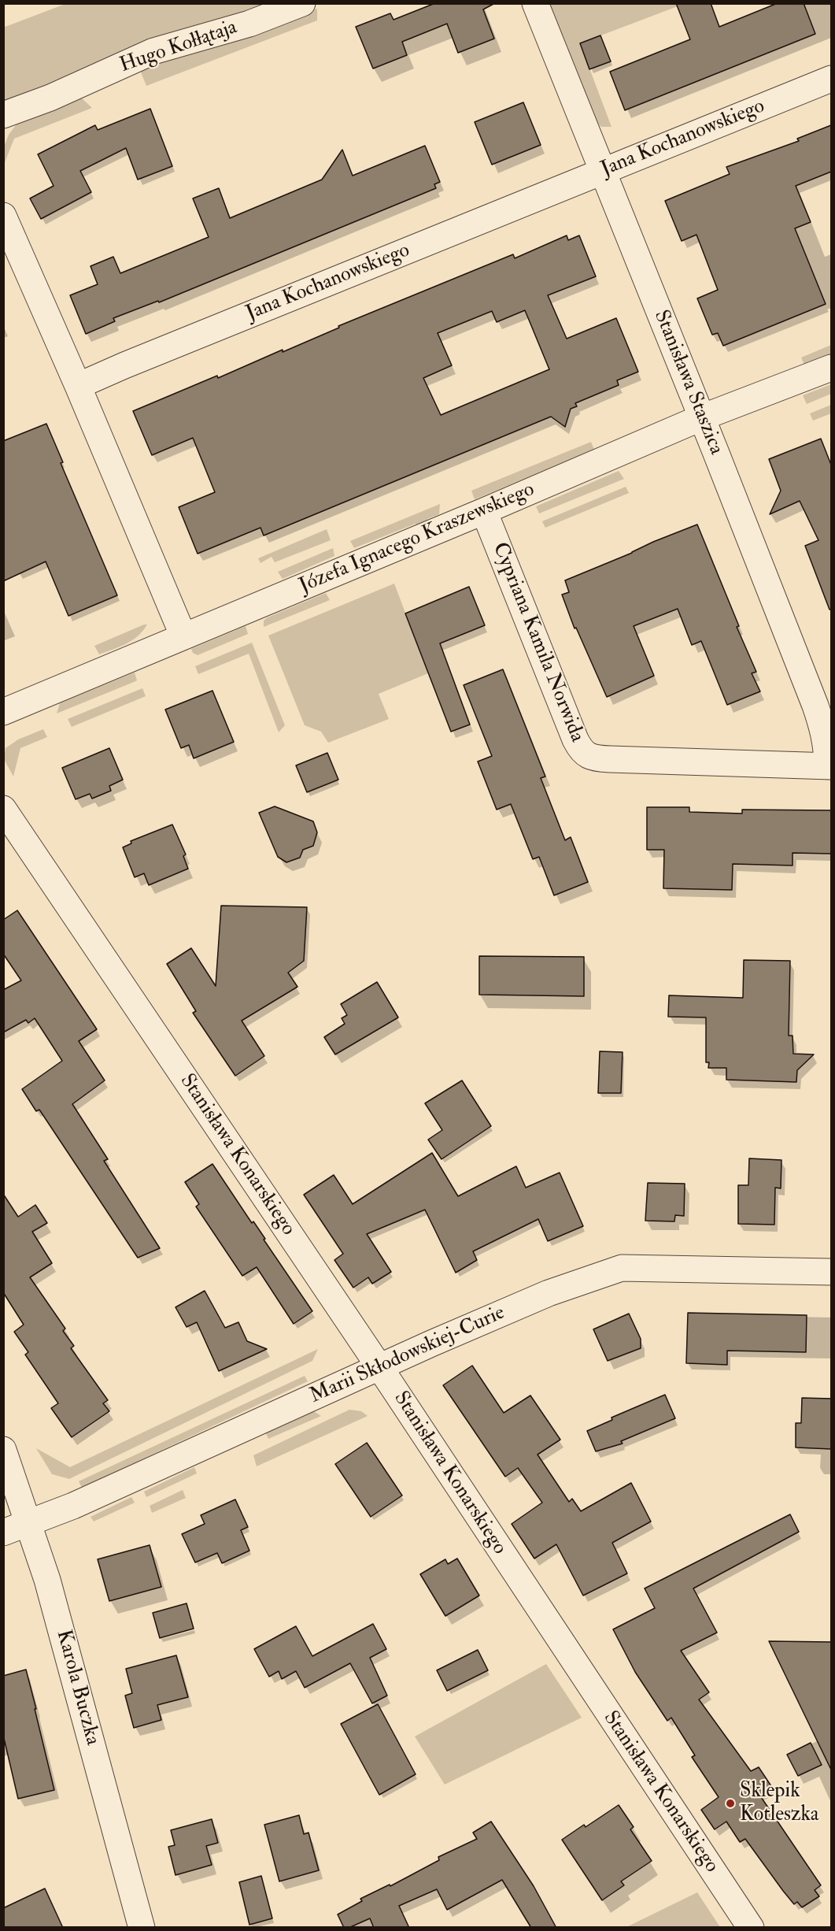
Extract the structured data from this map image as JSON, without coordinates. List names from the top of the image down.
{
  "streets": {
    "street": [
      "Hugo Kołłątaja",
      "Jana Kochanowskiego",
      "Stanisława Staszica",
      "Józefa Ignacego Kraszewskiego",
      "Cypriana Kamila Norwida",
      "Stanisława Konarskiego",
      "Marii Skłodowskiej-Curie",
      "Karola Buczka"
    ]
  },
  "crossings": [
    ["Jana Kochanowskiego", "Stanisława Staszica"],
    ["Stanisława Staszica", "Józefa Ignacego Kraszewskiego"],
    ["Stanisława Staszica", "Cypriana Kamila Norwida"],
    ["Józefa Ignacego Kraszewskiego", "Cypriana Kamila Norwida"],
    ["Stanisława Konarskiego", "Marii Skłodowskiej-Curie"],
    ["Marii Skłodowskiej-Curie", "Karola Buczka"]
  ],
  "places": ["Sklepik Kotleszka"]
}
